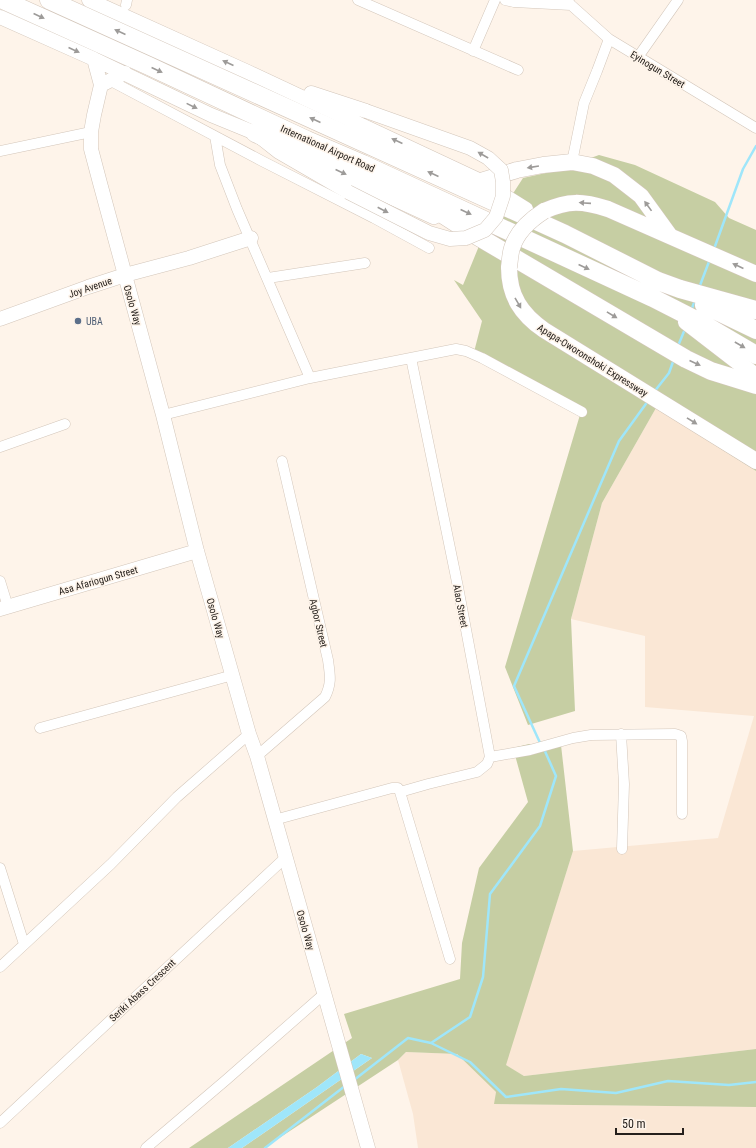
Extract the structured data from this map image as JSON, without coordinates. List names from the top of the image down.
{
  "streets": {
    "highway": ["International Airport Road"],
    "main road": [
      "Joy Avenue",
      "Osolo Way",
      "Apapa-Oworonshoki Expressway",
      "Asa Afariogun Street"
    ],
    "street": [
      "Eyinogun Street",
      "Alao Street",
      "Agbor Street",
      "Seriki Abass Crescent"
    ]
  },
  "crossings": [
    ["Joy Avenue", "Osolo Way"],
    ["Osolo Way", "Asa Afariogun Street"],
    ["Osolo Way", "Agbor Street"],
    ["Osolo Way", "Seriki Abass Crescent"]
  ],
  "places": ["UBA"],
  "scale_bar": "50 m"
}
